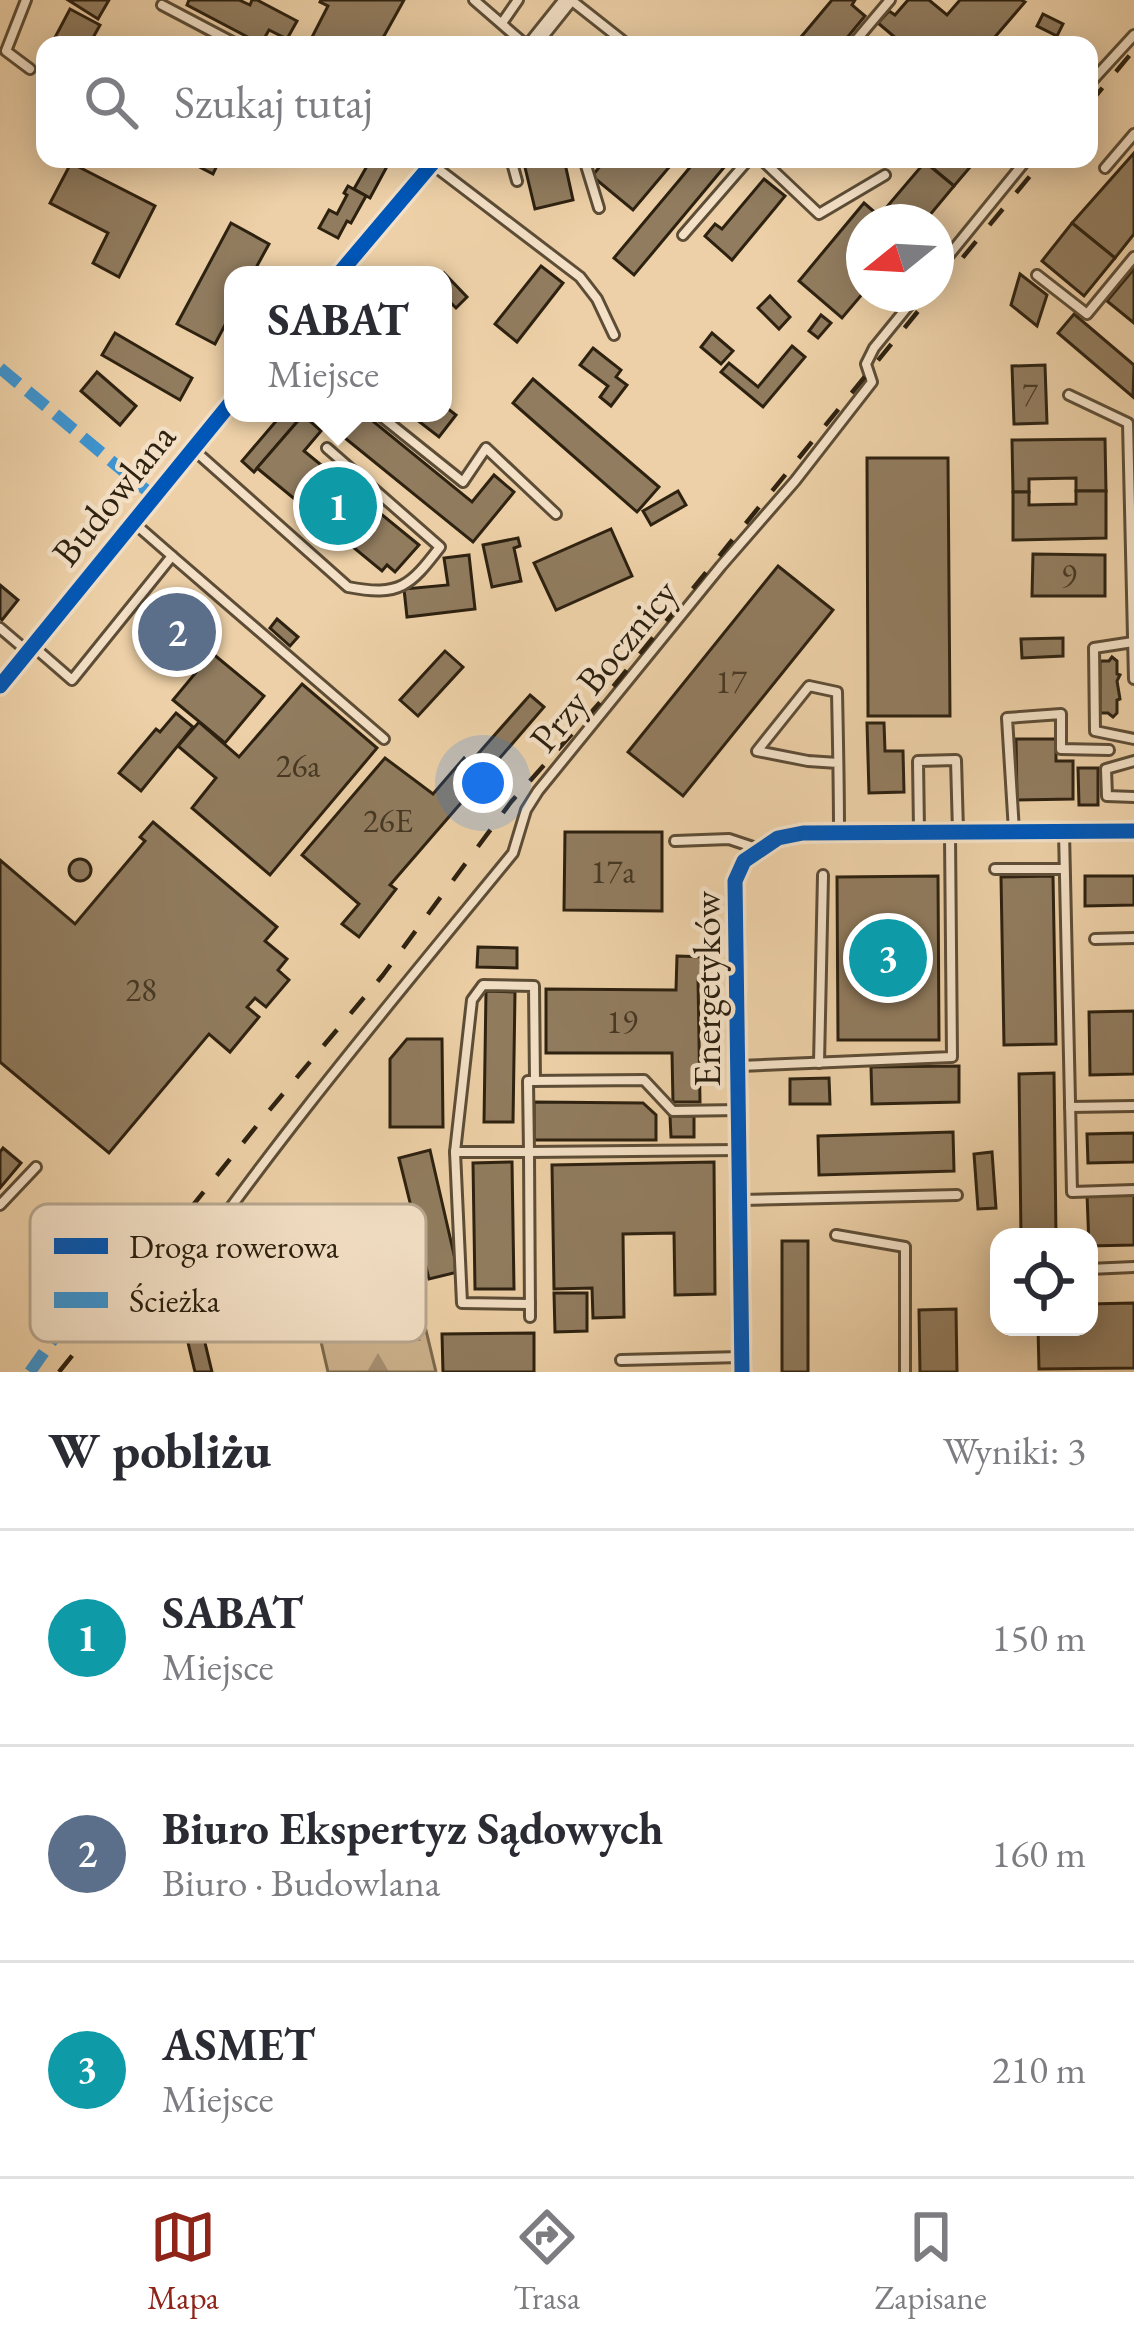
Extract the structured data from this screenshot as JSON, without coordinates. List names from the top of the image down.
{
  "streets": {
    "street": ["Budowlana", "Energetyków"],
    "lane": ["Przy Bocznicy"]
  },
  "house_numbers": [
    "7",
    "9",
    "17",
    "26a",
    "26E",
    "17a",
    "28",
    "19"
  ],
  "legend": ["Droga rowerowa", "Ścieżka"],
  "north": "left",
  "page": {
    "search": "Szukaj tutaj",
    "popup": ["SABAT", "Miejsce"],
    "pins": ["1", "2", "3"],
    "heading": ["W pobliżu", "Wyniki: 3"],
    "list": [
      {
        "mark": "1",
        "name": "SABAT",
        "note": "Miejsce",
        "value": "150 m"
      },
      {
        "mark": "2",
        "name": "Biuro Ekspertyz Sądowych",
        "note": "Biuro · Budowlana",
        "value": "160 m"
      },
      {
        "mark": "3",
        "name": "ASMET",
        "note": "Miejsce",
        "value": "210 m"
      }
    ],
    "nav": ["Mapa", "Trasa", "Zapisane"]
  }
}
